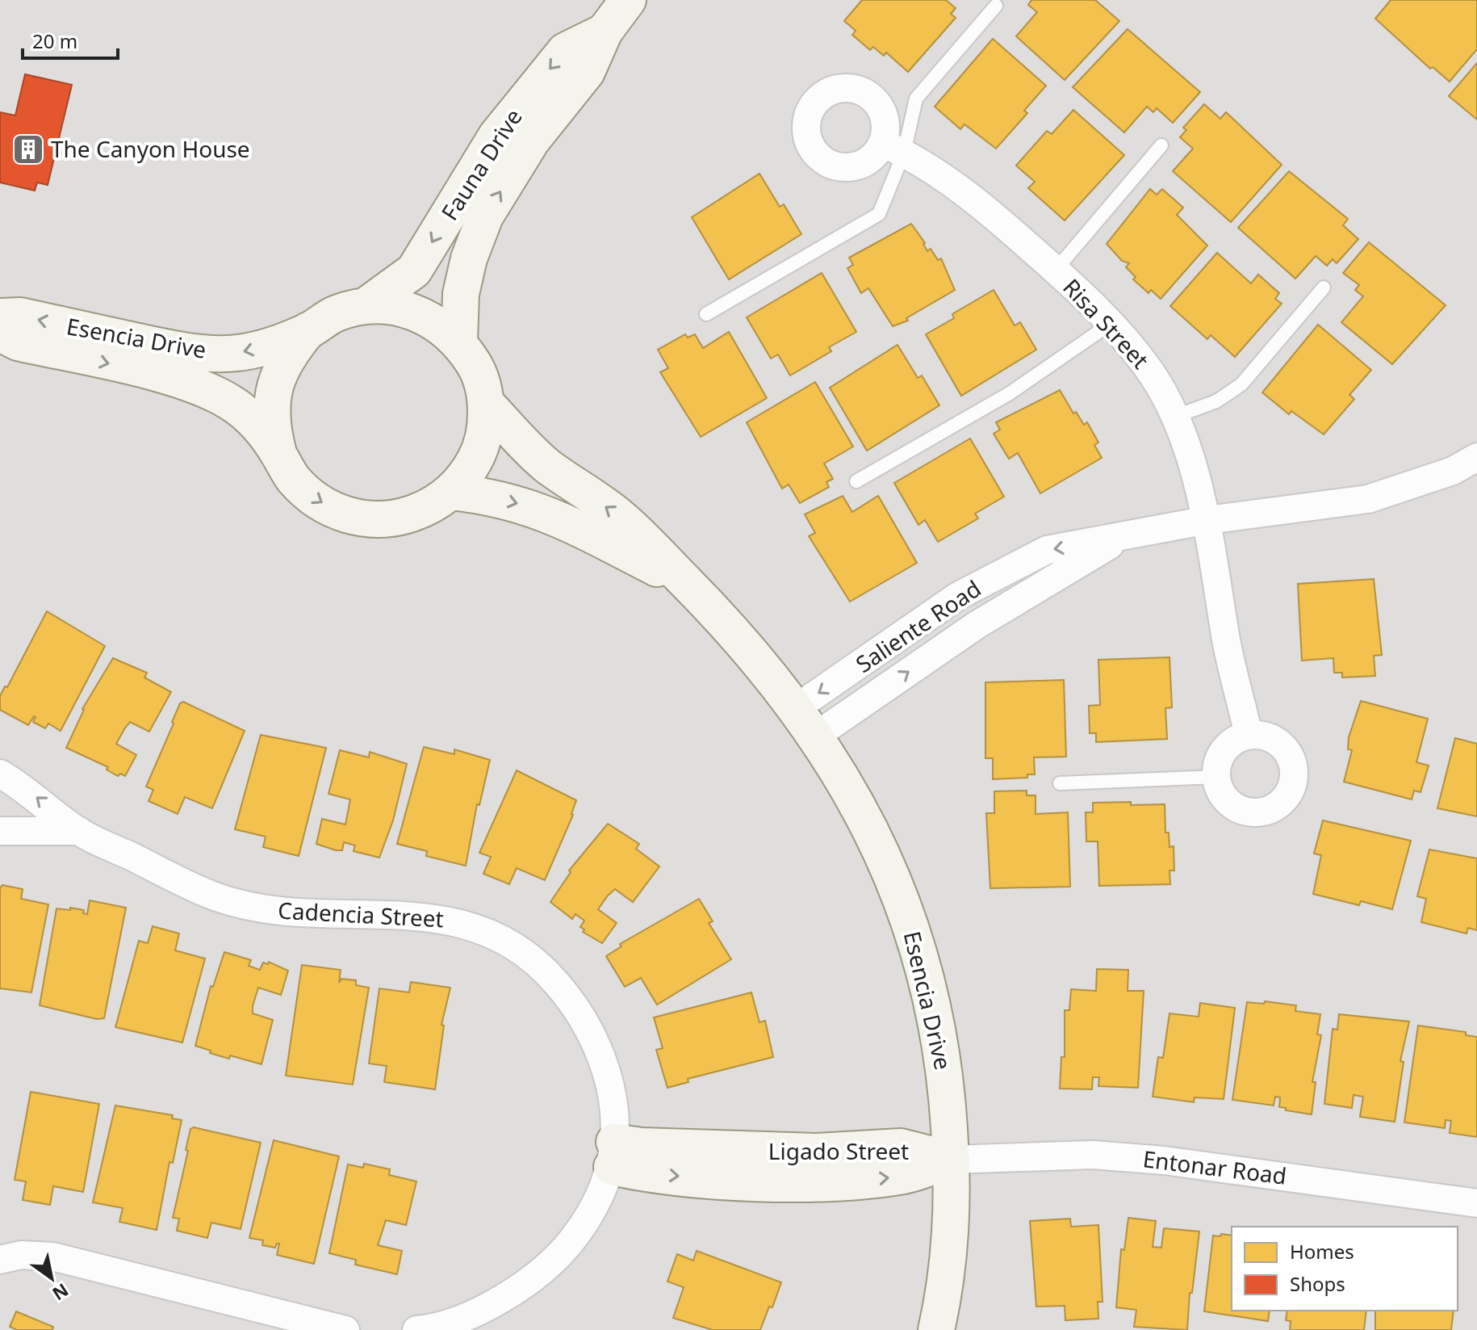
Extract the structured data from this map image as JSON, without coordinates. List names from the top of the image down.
{
  "streets": {
    "street": [
      "Fauna Drive",
      "Risa Street",
      "Esencia Drive",
      "Saliente Road",
      "Cadencia Street",
      "Ligado Street",
      "Entonar Road"
    ]
  },
  "crossings": [
    ["Fauna Drive", "Esencia Drive"],
    ["Risa Street", "Saliente Road"],
    ["Esencia Drive", "Saliente Road"],
    ["Esencia Drive", "Ligado Street"],
    ["Esencia Drive", "Entonar Road"],
    ["Cadencia Street", "Ligado Street"],
    ["Ligado Street", "Entonar Road"]
  ],
  "places": {
    "building": ["The Canyon House"]
  },
  "legend": ["Homes", "Shops"],
  "scale_bar": "20 m",
  "north": "bottom right"
}
